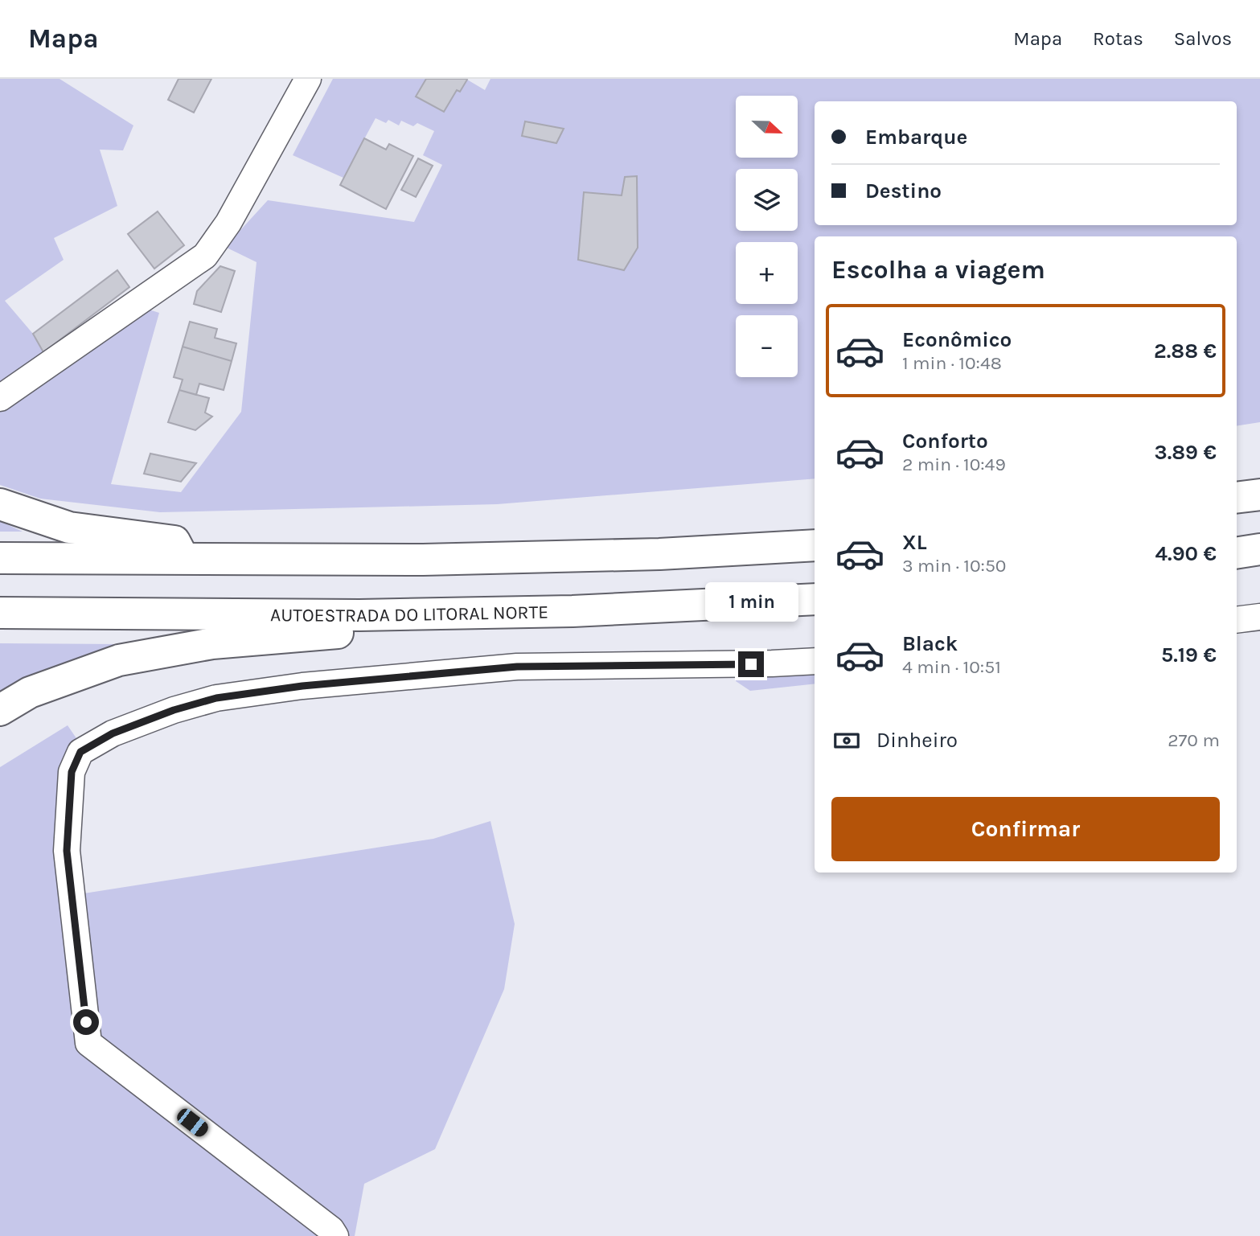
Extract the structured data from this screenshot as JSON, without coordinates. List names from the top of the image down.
{
  "streets": {
    "highway": ["AUTOESTRADA DO LITORAL NORTE"]
  },
  "north": "right",
  "page": {
    "header": "Mapa",
    "nav": ["Mapa", "Rotas", "Salvos"],
    "map_buttons": ["+", "−"],
    "banner": ["Embarque", "Destino"],
    "heading": "Escolha a viagem",
    "list": [
      {
        "name": "Econômico",
        "note": "1 min · 10:48",
        "value": "2.88 €"
      },
      {
        "name": "Conforto",
        "note": "2 min · 10:49",
        "value": "3.89 €"
      },
      {
        "name": "XL",
        "note": "3 min · 10:50",
        "value": "4.90 €"
      },
      {
        "name": "Black",
        "note": "4 min · 10:51",
        "value": "5.19 €"
      }
    ],
    "bubble": "1 min",
    "pay": ["Dinheiro", "270 m"],
    "buttons": "Confirmar"
  }
}
